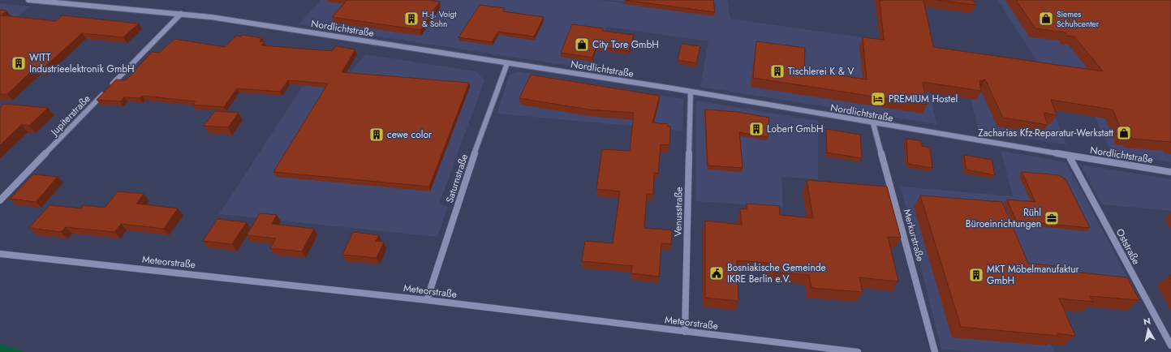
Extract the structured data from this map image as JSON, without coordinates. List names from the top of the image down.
{
  "streets": {
    "street": [
      "Nordlichtstraße",
      "Jupiterstraße",
      "Saturnstraße",
      "Venusstraße",
      "Merkurstraße",
      "Oststraße",
      "Meteorstraße"
    ]
  },
  "crossings": [
    ["Nordlichtstraße", "Jupiterstraße"],
    ["Nordlichtstraße", "Saturnstraße"],
    ["Nordlichtstraße", "Venusstraße"],
    ["Nordlichtstraße", "Merkurstraße"],
    ["Nordlichtstraße", "Oststraße"],
    ["Saturnstraße", "Meteorstraße"],
    ["Venusstraße", "Meteorstraße"]
  ],
  "places": {
    "building": [
      "H.-J. Voigt & Sohn",
      "WITT Industrieelektronik GmbH",
      "Tischlerei K & V",
      "Lobert GmbH",
      "cewe color",
      "MKT Möbelmanufaktur GmbH"
    ],
    "shop": ["Siemes Schuhcenter", "City Tore GmbH", "Zacharias Kfz-Reparatur-Werkstatt"],
    "hotel": ["PREMIUM Hostel"],
    "office": ["Rühl Büroeinrichtungen"],
    "public building": ["Bosniakische Gemeinde IKRE Berlin e.V."]
  },
  "north": "top"
}
